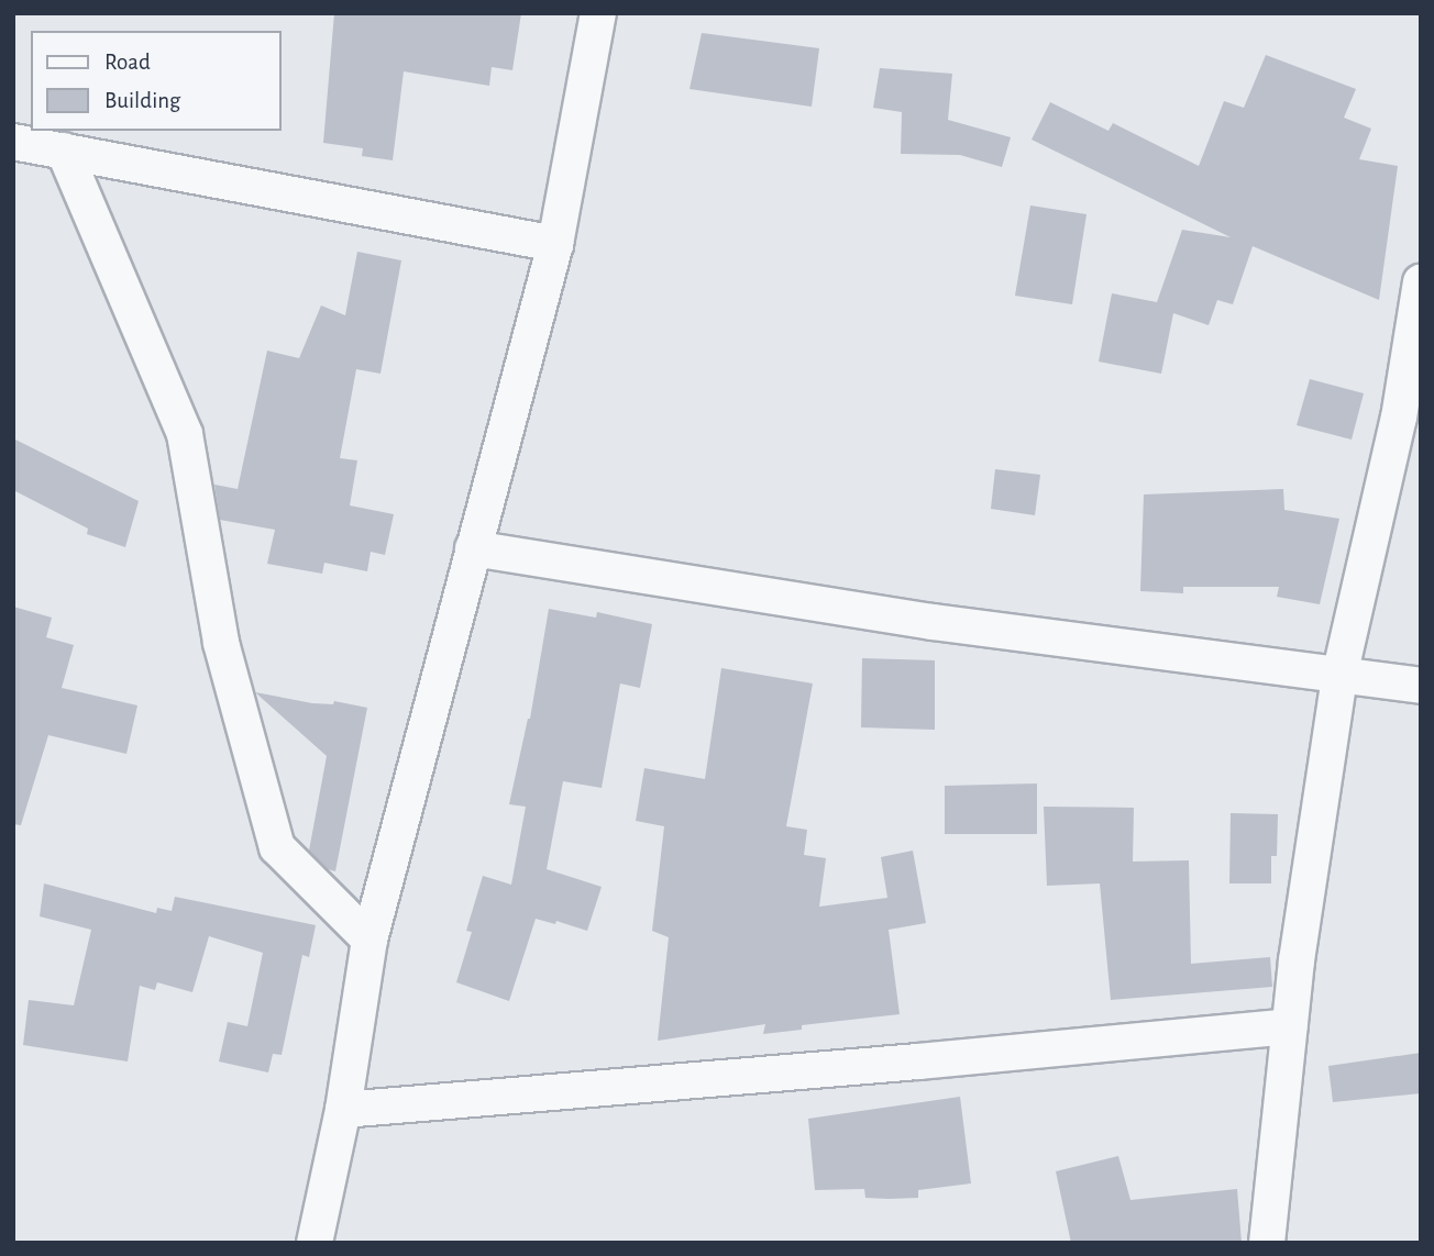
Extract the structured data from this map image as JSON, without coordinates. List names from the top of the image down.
{
  "legend": ["Road", "Building"]
}
